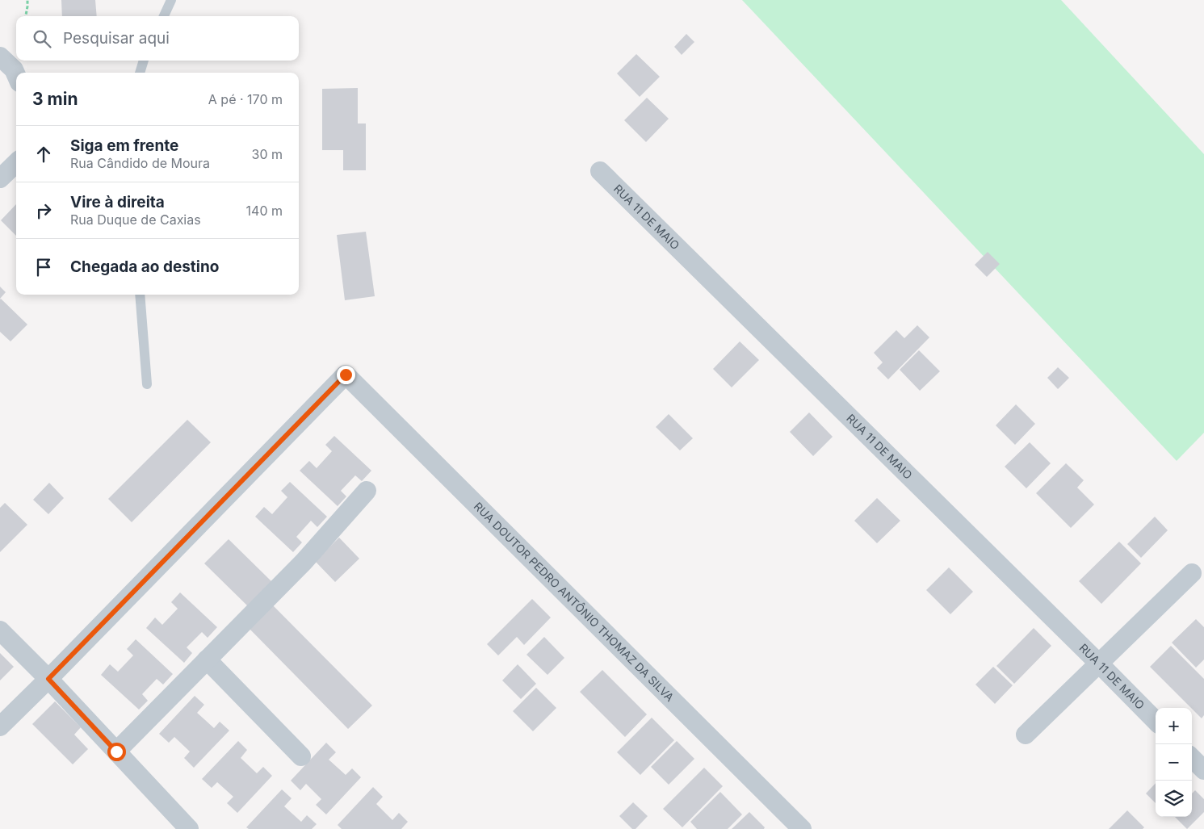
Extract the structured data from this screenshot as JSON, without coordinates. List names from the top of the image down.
{
  "streets": {
    "street": ["RUA 11 DE MAIO", "RUA DOUTOR PEDRO ANTÔNIO THOMAZ DA SILVA"]
  },
  "page": {
    "search": "Pesquisar aqui",
    "heading": ["3 min", "A pé · 170 m"],
    "list": [
      ["Siga em frente", "Rua Cândido de Moura", "30 m"],
      ["Vire à direita", "Rua Duque de Caxias", "140 m"],
      "Chegada ao destino"
    ],
    "map_buttons": ["+", "−"]
  }
}
